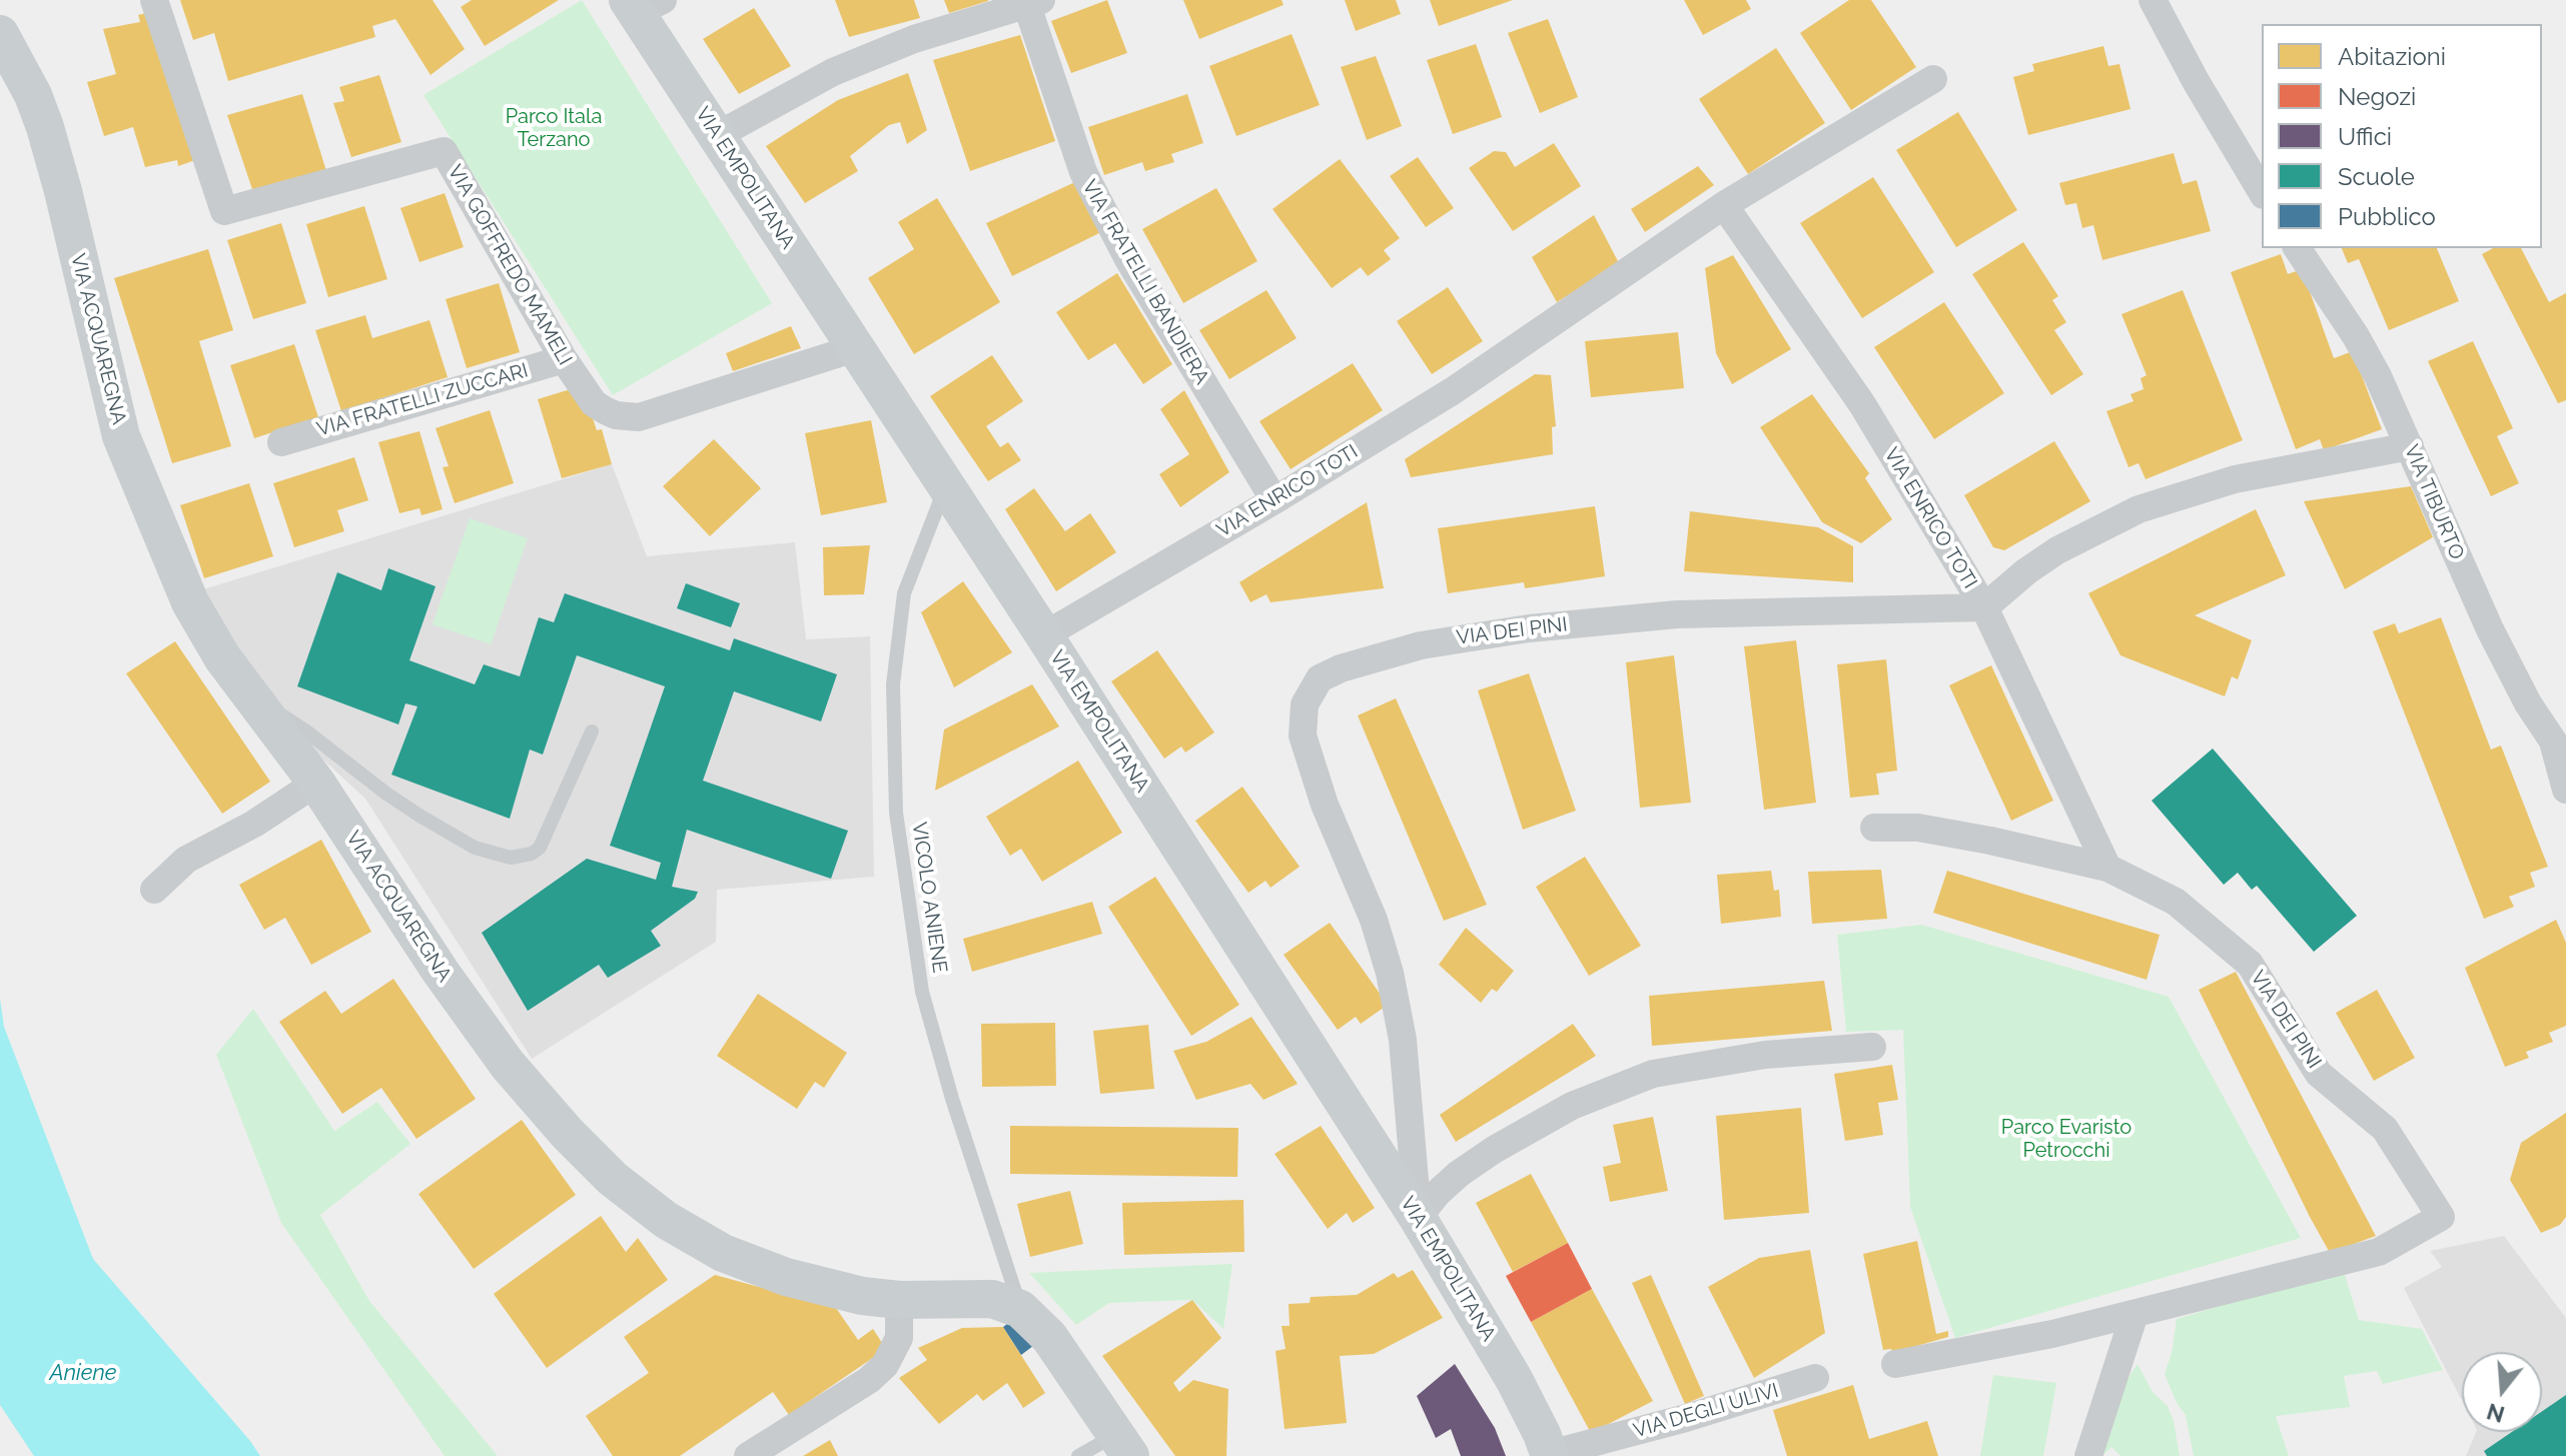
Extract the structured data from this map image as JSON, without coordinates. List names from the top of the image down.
{
  "streets": {
    "main road": ["VIA EMPOLITANA", "VIA ACQUAREGNA"],
    "street": [
      "VIA GOFFREDO MAMELI",
      "VIA FRATELLI BANDIERA",
      "VIA FRATELLI ZUCCARI",
      "VIA ENRICO TOTI",
      "VIA TIBURTO",
      "VIA DEI PINI",
      "VIA DEGLI ULIVI"
    ],
    "lane": ["VICOLO ANIENE"]
  },
  "crossings": [
    ["VIA EMPOLITANA", "VIA GOFFREDO MAMELI"],
    ["VIA EMPOLITANA", "VIA ENRICO TOTI"],
    ["VIA EMPOLITANA", "VIA DEI PINI"],
    ["VIA EMPOLITANA", "VICOLO ANIENE"],
    ["VIA EMPOLITANA", "VIA DEGLI ULIVI"],
    ["VIA GOFFREDO MAMELI", "VIA FRATELLI ZUCCARI"],
    ["VIA FRATELLI BANDIERA", "VIA ENRICO TOTI"],
    ["VIA ACQUAREGNA", "VICOLO ANIENE"],
    ["VIA ENRICO TOTI", "VIA TIBURTO"],
    ["VIA ENRICO TOTI", "VIA DEI PINI"]
  ],
  "water": ["Aniene"],
  "parks": ["Parco Itala Terzano", "Parco Evaristo Petrocchi"],
  "legend": [
    "Abitazioni",
    "Negozi",
    "Uffici",
    "Scuole",
    "Pubblico"
  ],
  "north": "bottom"
}
